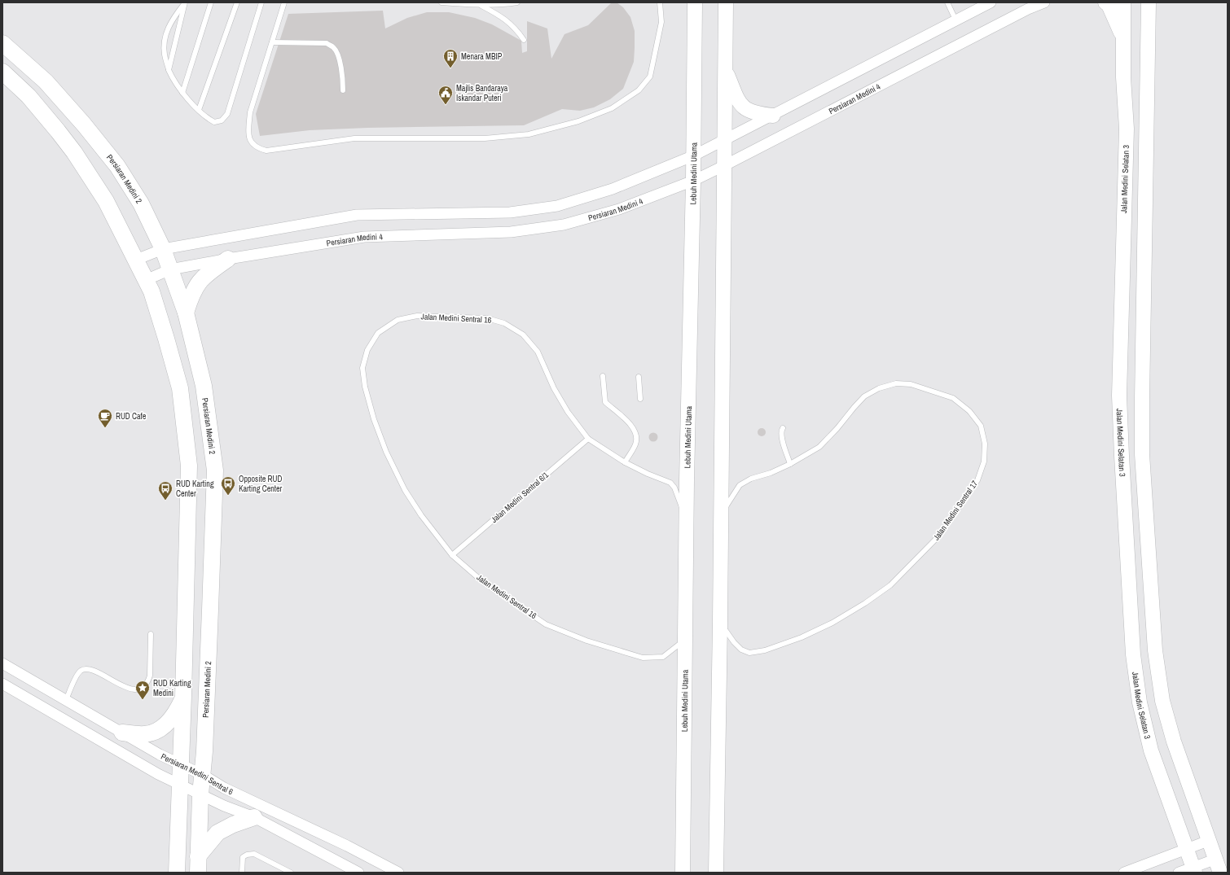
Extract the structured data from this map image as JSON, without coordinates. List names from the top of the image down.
{
  "streets": {
    "main road": ["Lebuh Medini Utama", "Persiaran Medini 2", "Jalan Medini Selatan 3"],
    "street": ["Persiaran Medini 4", "Persiaran Medini Sentral 6"],
    "lane": ["Jalan Medini Sentral 16", "Jalan Medini Sentral 6/1", "Jalan Medini Sentral 17"]
  },
  "crossings": [
    ["Persiaran Medini 4", "Lebuh Medini Utama"],
    ["Persiaran Medini 4", "Persiaran Medini 2"],
    ["Lebuh Medini Utama", "Jalan Medini Sentral 16"],
    ["Persiaran Medini 2", "Persiaran Medini Sentral 6"],
    ["Jalan Medini Sentral 16", "Jalan Medini Sentral 6/1"]
  ],
  "places": {
    "building": ["Menara MBIP"],
    "public building": ["Majlis Bandaraya Iskandar Puteri"],
    "cafe": ["RUD Cafe"],
    "bus stop": ["Opposite RUD Karting Center", "RUD Karting Center"],
    "place": ["RUD Karting Medini"]
  }
}
